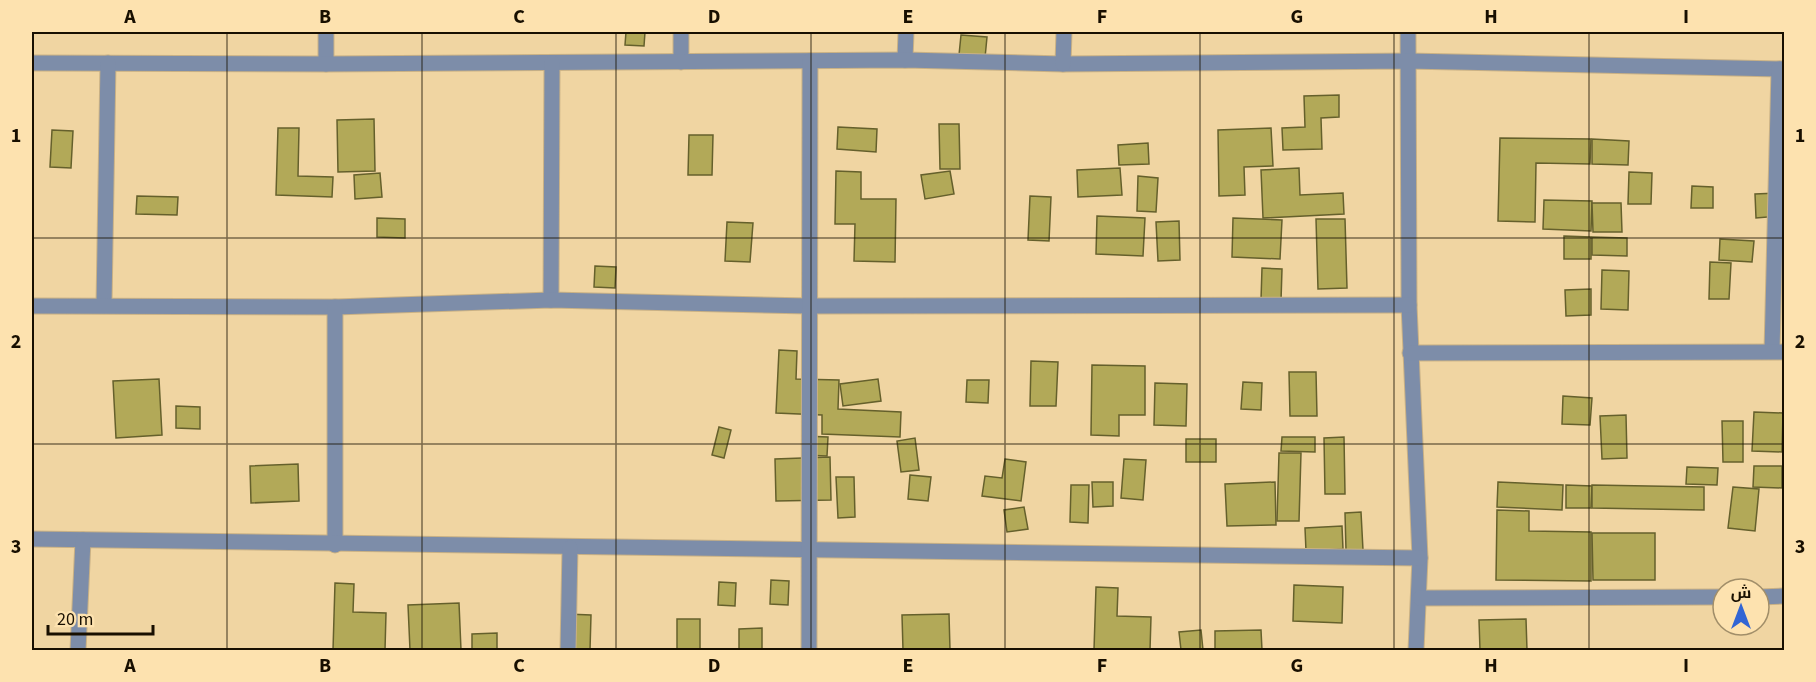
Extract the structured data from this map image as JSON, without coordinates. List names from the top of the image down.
{
  "scale_bar": "20 m",
  "north": "top",
  "grid": {
    "columns": [
      "A",
      "B",
      "C",
      "D",
      "E",
      "F",
      "G",
      "H",
      "I"
    ],
    "rows": ["1", "2", "3"]
  }
}
